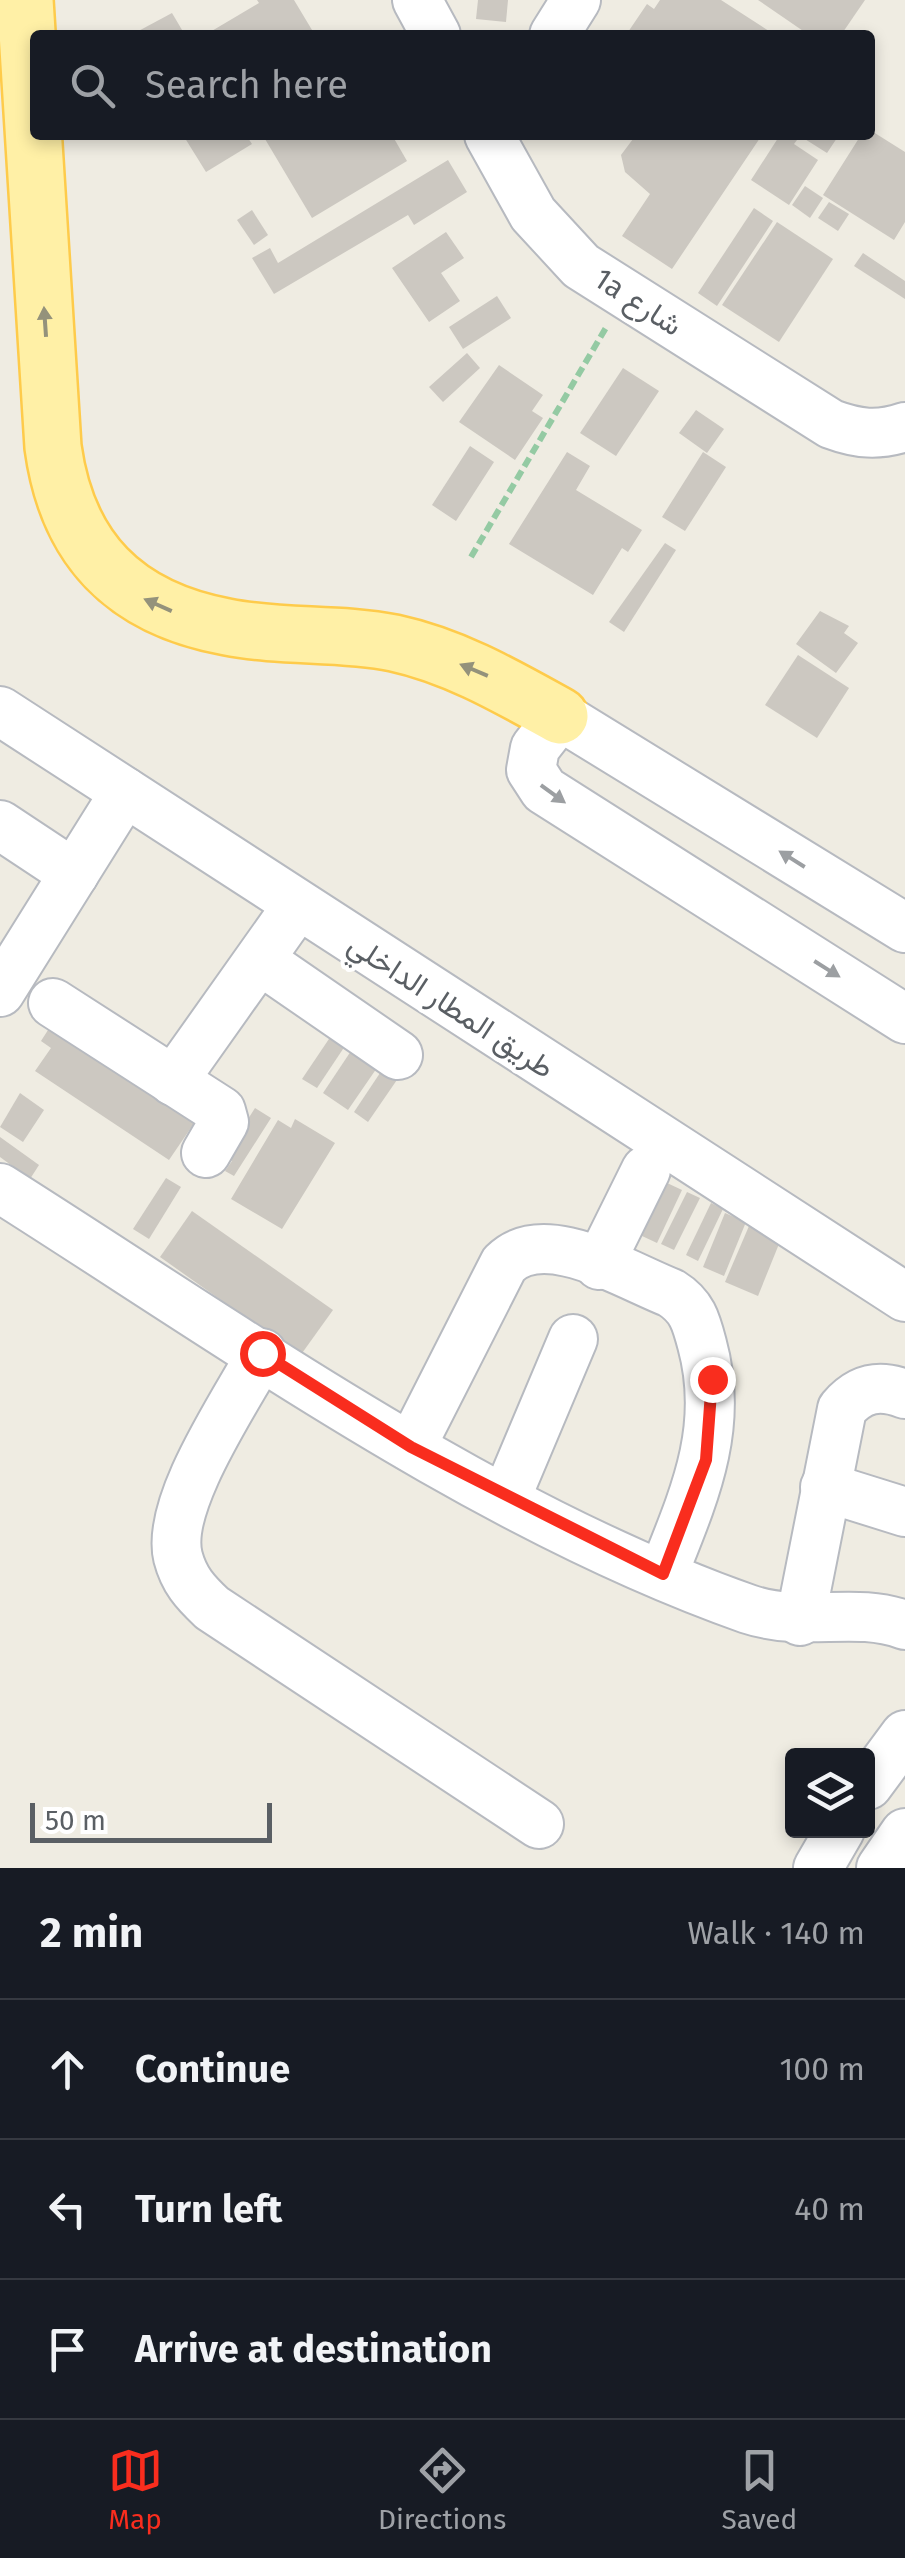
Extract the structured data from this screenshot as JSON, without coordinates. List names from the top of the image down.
{
  "streets": {
    "street": ["1a شارع", "طريق المطار الداخلي"]
  },
  "scale_bar": "50 m",
  "page": {
    "search": "Search here",
    "scale": "50 m",
    "heading": ["2 min", "Walk · 140 m"],
    "list": [
      ["Continue", "100 m"],
      ["Turn left", "40 m"],
      "Arrive at destination"
    ],
    "nav": ["Map", "Directions", "Saved"]
  }
}
